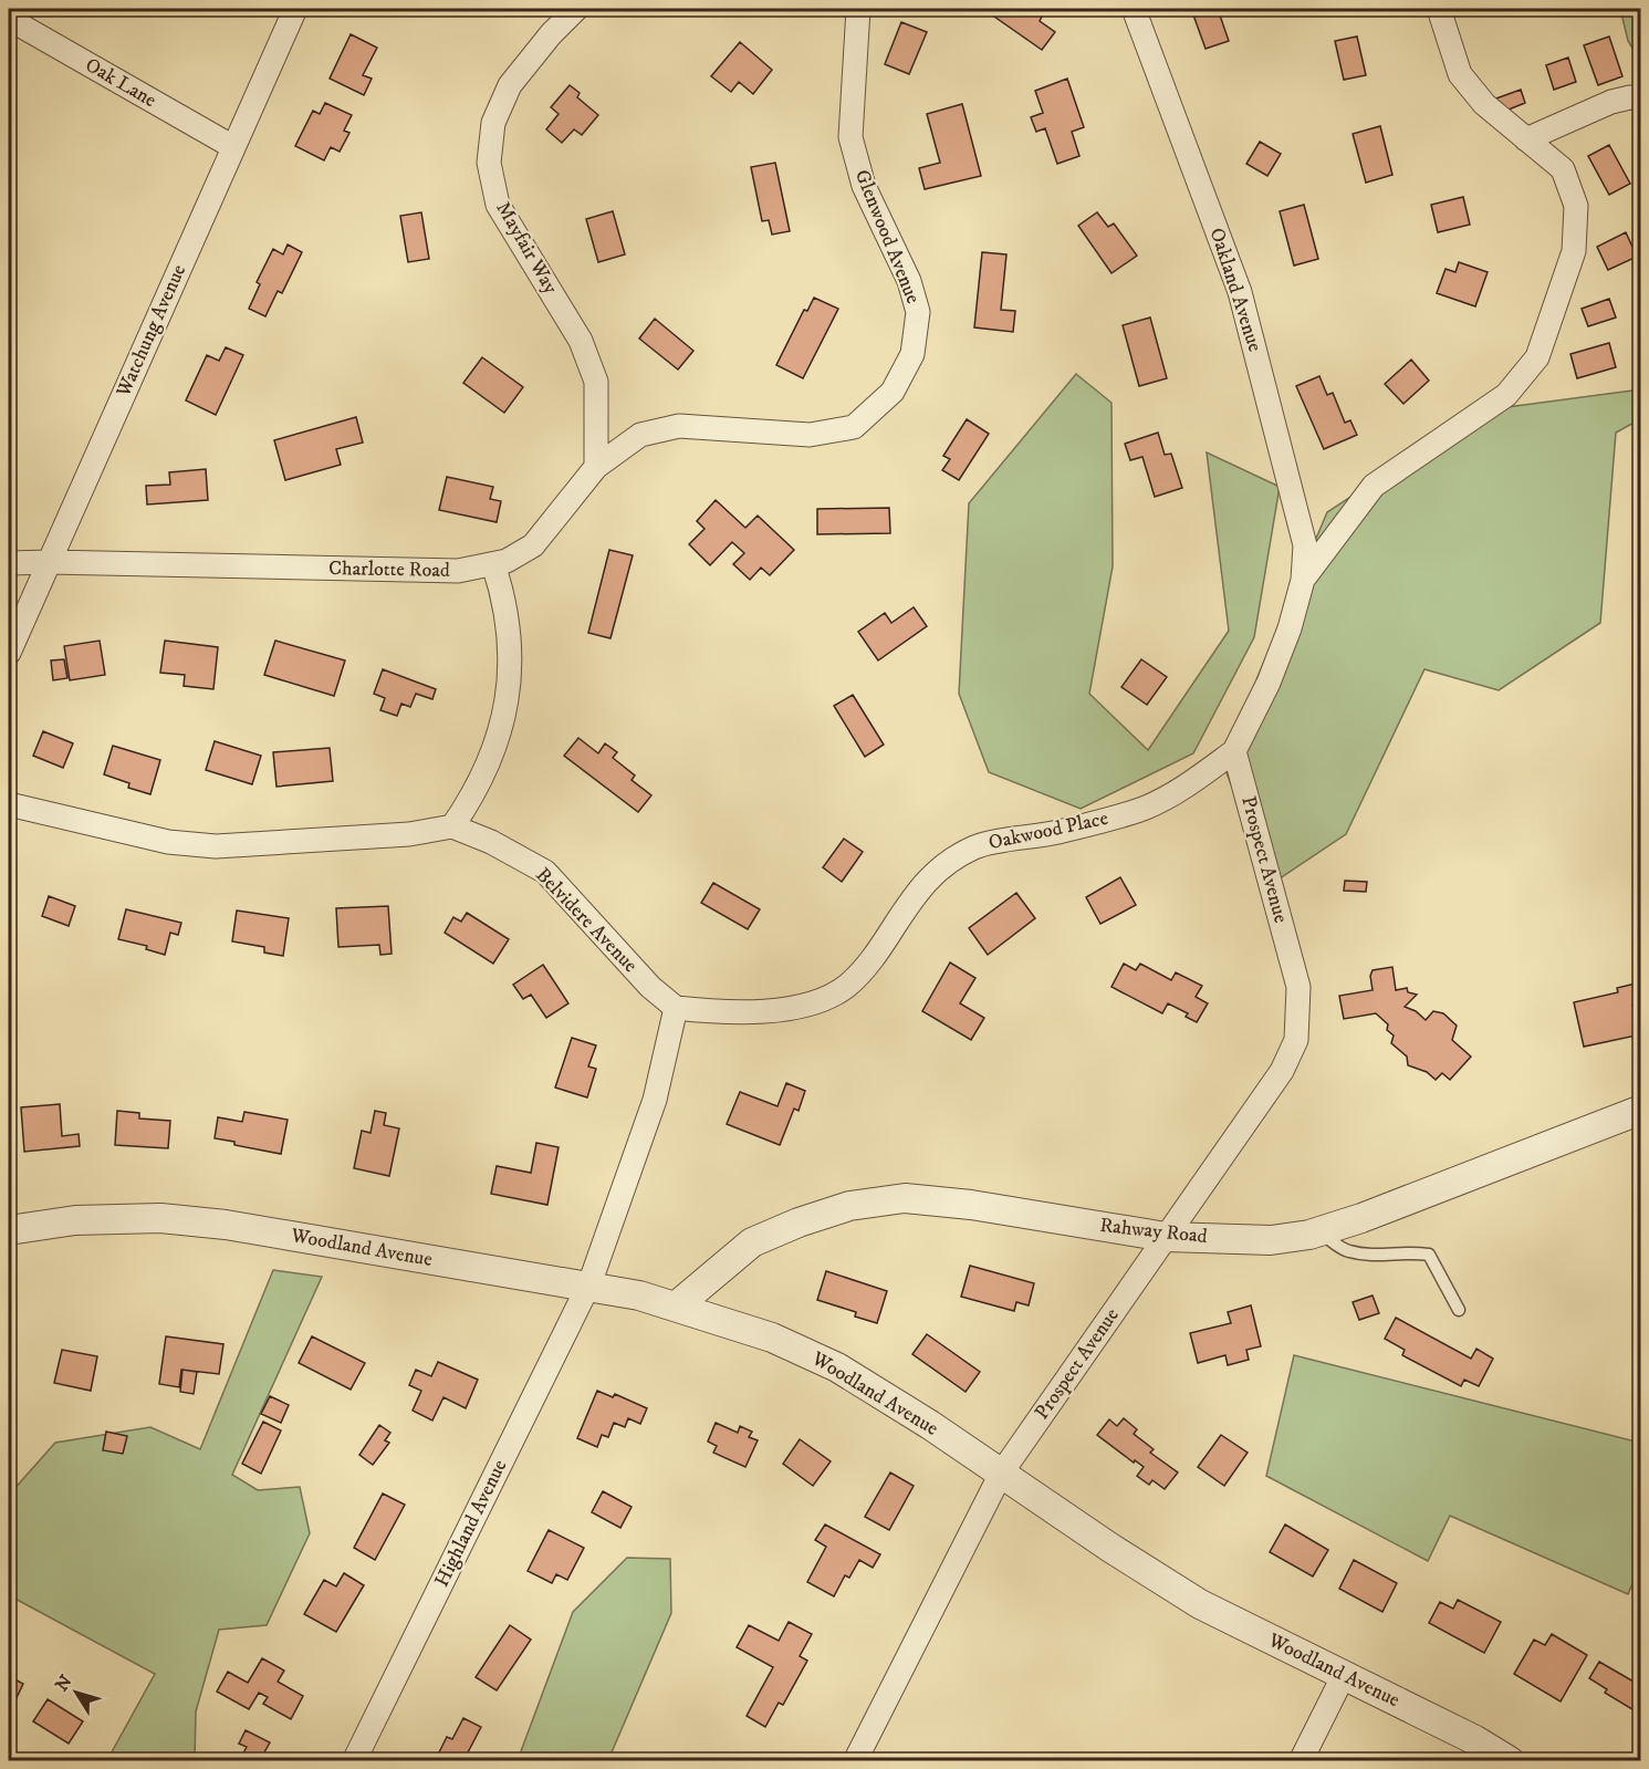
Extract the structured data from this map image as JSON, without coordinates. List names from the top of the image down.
{
  "streets": {
    "street": [
      "Oak Lane",
      "Glenwood Avenue",
      "Mayfair Way",
      "Oakland Avenue",
      "Watchung Avenue",
      "Charlotte Road",
      "Oakwood Place",
      "Prospect Avenue",
      "Belvidere Avenue",
      "Rahway Road",
      "Woodland Avenue",
      "Highland Avenue"
    ]
  },
  "crossings": [
    ["Oak Lane", "Watchung Avenue"],
    ["Glenwood Avenue", "Mayfair Way"],
    ["Glenwood Avenue", "Charlotte Road"],
    ["Watchung Avenue", "Charlotte Road"],
    ["Oakwood Place", "Prospect Avenue"],
    ["Oakwood Place", "Belvidere Avenue"],
    ["Prospect Avenue", "Rahway Road"],
    ["Prospect Avenue", "Woodland Avenue"],
    ["Rahway Road", "Woodland Avenue"],
    ["Woodland Avenue", "Highland Avenue"]
  ],
  "north": "top left"
}
